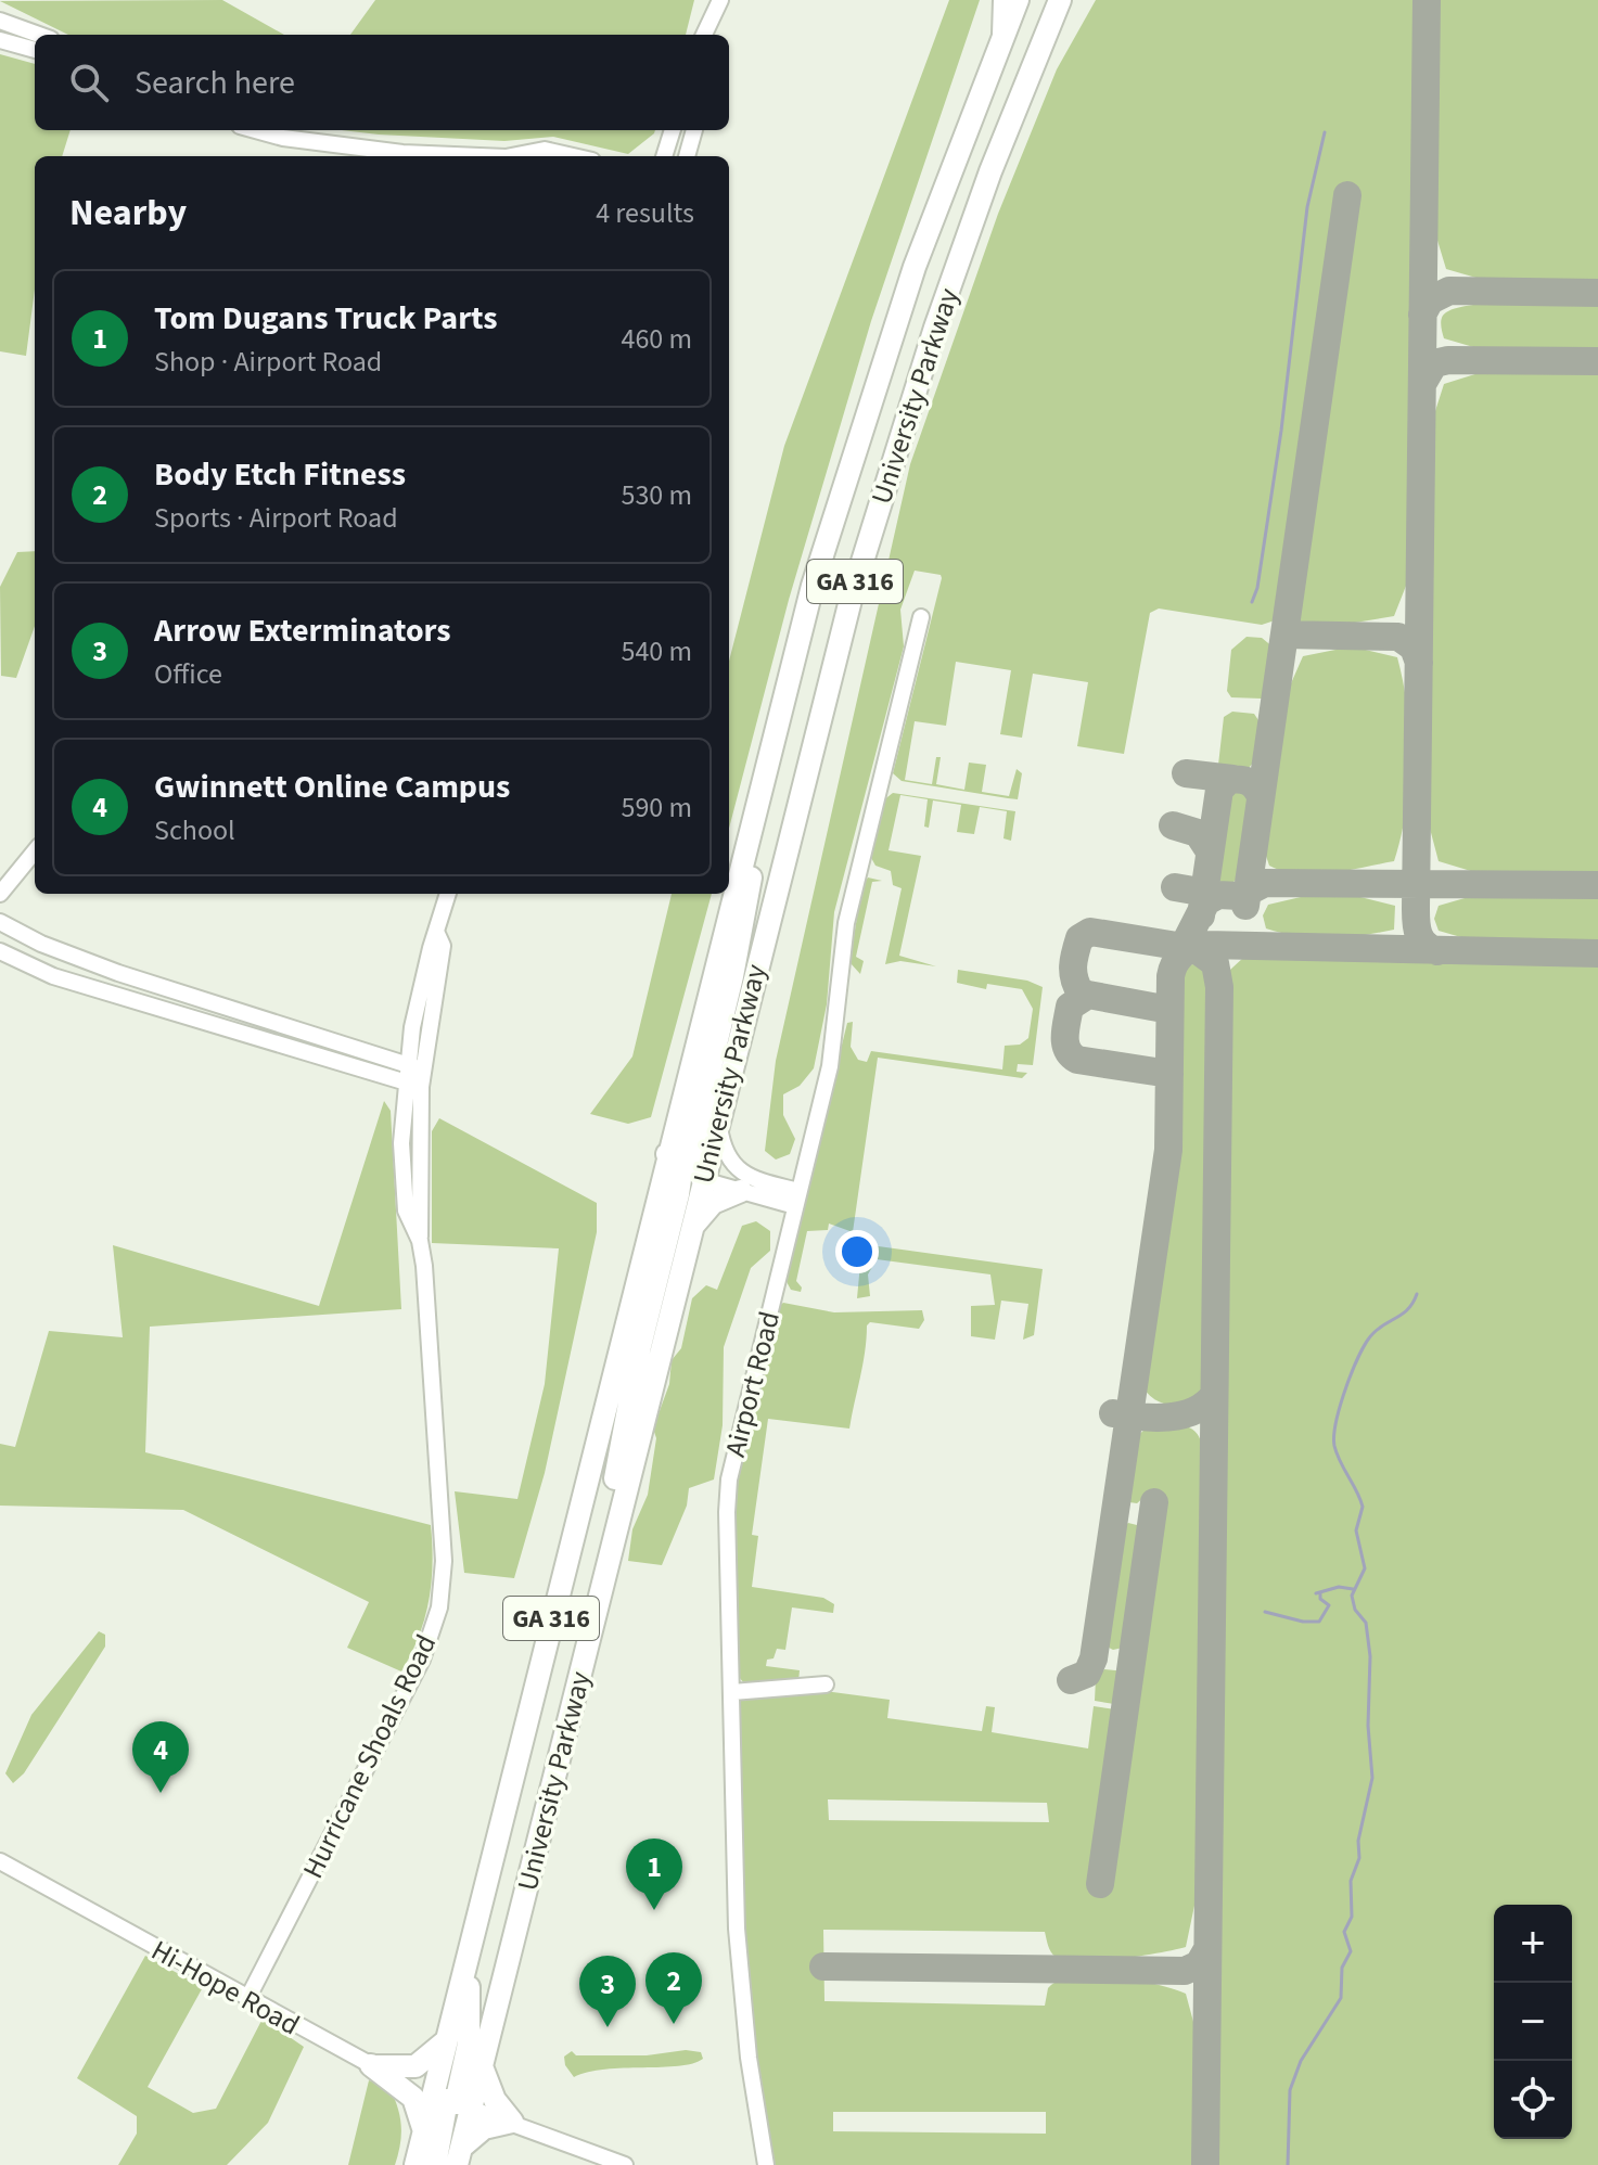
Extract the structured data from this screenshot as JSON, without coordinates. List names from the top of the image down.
{
  "streets": {
    "highway": ["University Parkway", "GA 316"],
    "street": ["Airport Road", "Hurricane Shoals Road", "Hi-Hope Road"]
  },
  "crossings": [
    ["University Parkway", "Hi-Hope Road"],
    ["Hurricane Shoals Road", "Hi-Hope Road"]
  ],
  "page": {
    "search": "Search here",
    "heading": ["Nearby", "4 results"],
    "list": [
      {
        "mark": "1",
        "name": "Tom Dugans Truck Parts",
        "note": "Shop · Airport Road",
        "value": "460 m"
      },
      {
        "mark": "2",
        "name": "Body Etch Fitness",
        "note": "Sports · Airport Road",
        "value": "530 m"
      },
      {
        "mark": "3",
        "name": "Arrow Exterminators",
        "note": "Office",
        "value": "540 m"
      },
      {
        "mark": "4",
        "name": "Gwinnett Online Campus",
        "note": "School",
        "value": "590 m"
      }
    ],
    "pins": [
      "4",
      "1",
      "2",
      "3"
    ],
    "map_buttons": ["+", "−"]
  }
}
